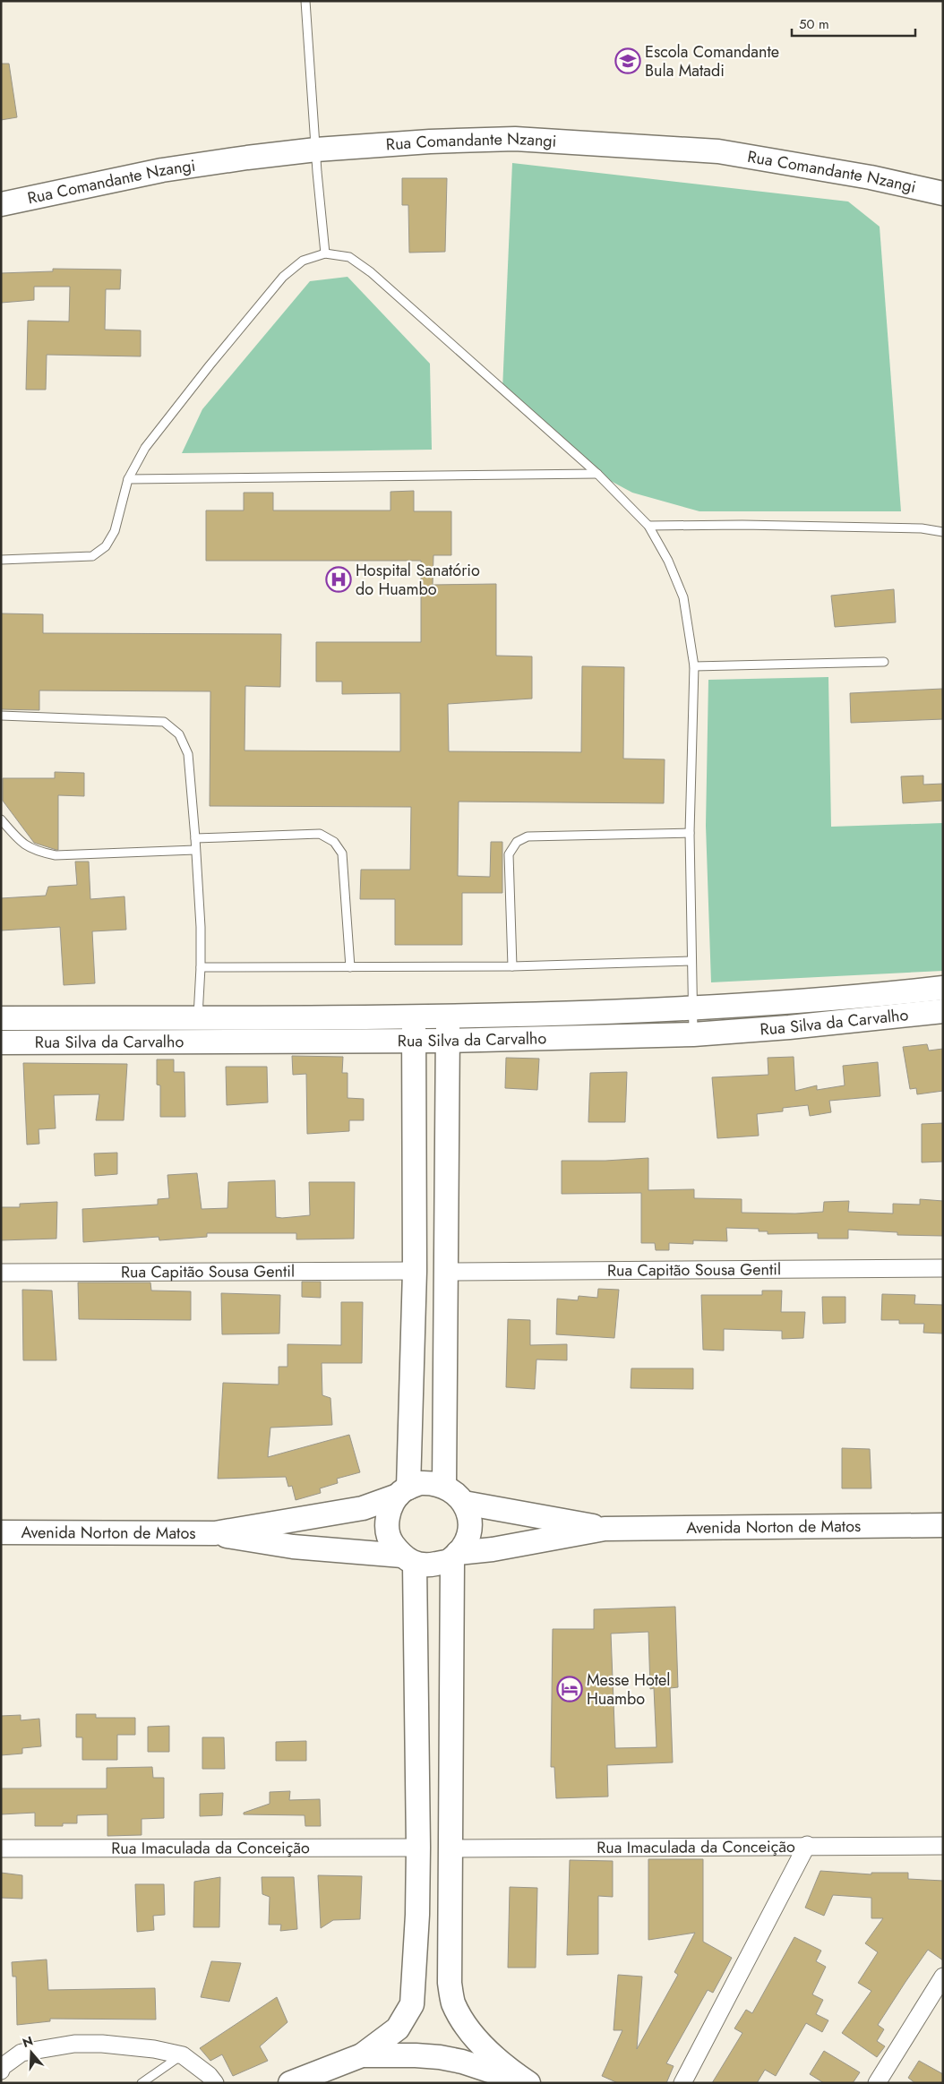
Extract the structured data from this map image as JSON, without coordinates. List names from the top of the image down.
{
  "streets": {
    "street": [
      "Rua Comandante Nzangi",
      "Rua Silva da Carvalho",
      "Rua Capitão Sousa Gentil",
      "Avenida Norton de Matos",
      "Rua Imaculada da Conceição"
    ]
  },
  "places": {
    "school or university": ["Escola Comandante Bula Matadi"],
    "hospital": ["Hospital Sanatório do Huambo"],
    "hotel": ["Messe Hotel Huambo"]
  },
  "scale_bar": "50 m",
  "north": "top"
}
